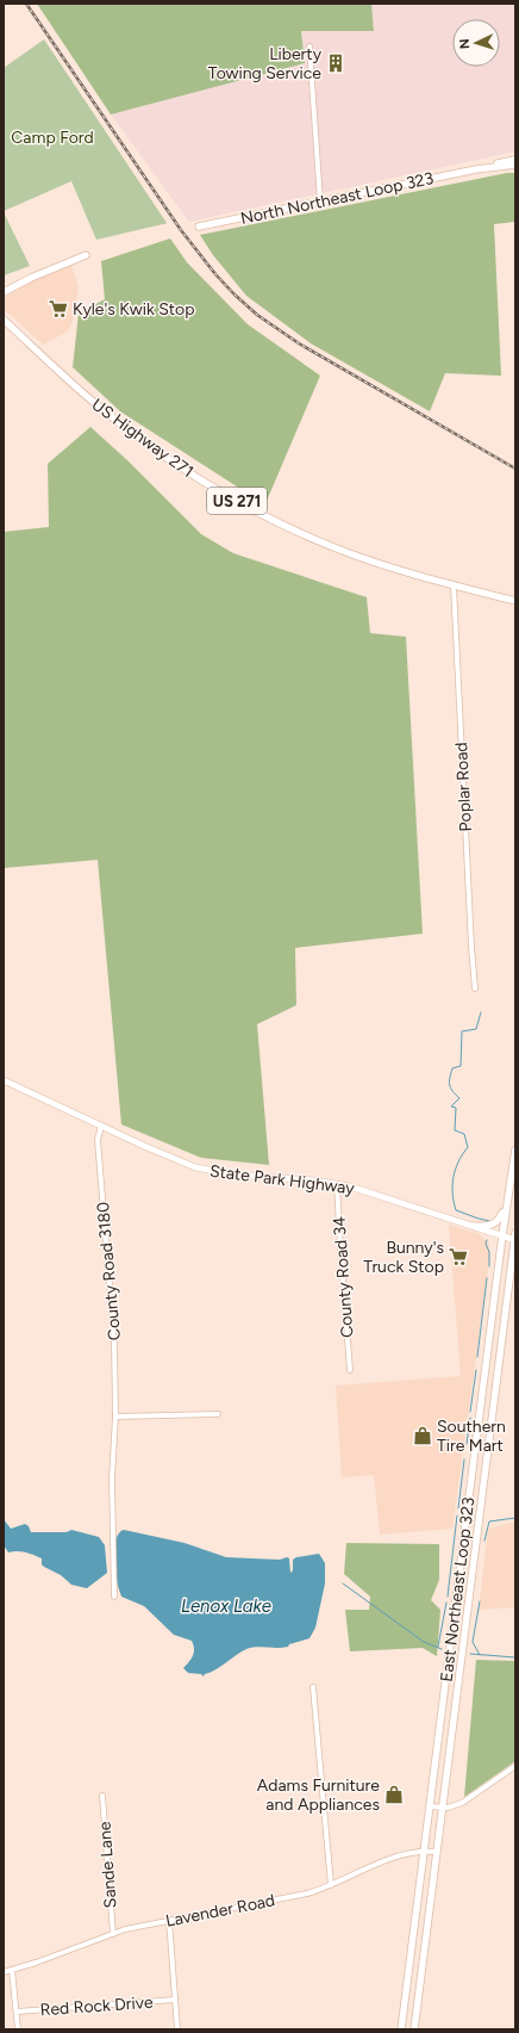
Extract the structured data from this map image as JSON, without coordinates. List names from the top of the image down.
{
  "streets": {
    "highway": [
      "North Northeast Loop 323",
      "US Highway 271",
      "US 271",
      "East Northeast Loop 323"
    ],
    "main road": ["State Park Highway"],
    "street": [
      "Poplar Road",
      "County Road 3180",
      "County Road 34",
      "Sande Lane",
      "Lavender Road",
      "Red Rock Drive"
    ]
  },
  "crossings": [
    ["US Highway 271", "Poplar Road"],
    ["State Park Highway", "County Road 3180"],
    ["State Park Highway", "County Road 34"],
    ["State Park Highway", "East Northeast Loop 323"],
    ["East Northeast Loop 323", "Lavender Road"],
    ["Sande Lane", "Lavender Road"]
  ],
  "water": ["Lenox Lake"],
  "parks": ["Camp Ford"],
  "places": {
    "building": ["Liberty Towing Service"],
    "supermarket": ["Kyle's Kwik Stop", "Bunny's Truck Stop"],
    "shop": ["Southern Tire Mart", "Adams Furniture and Appliances"]
  },
  "north": "left"
}
